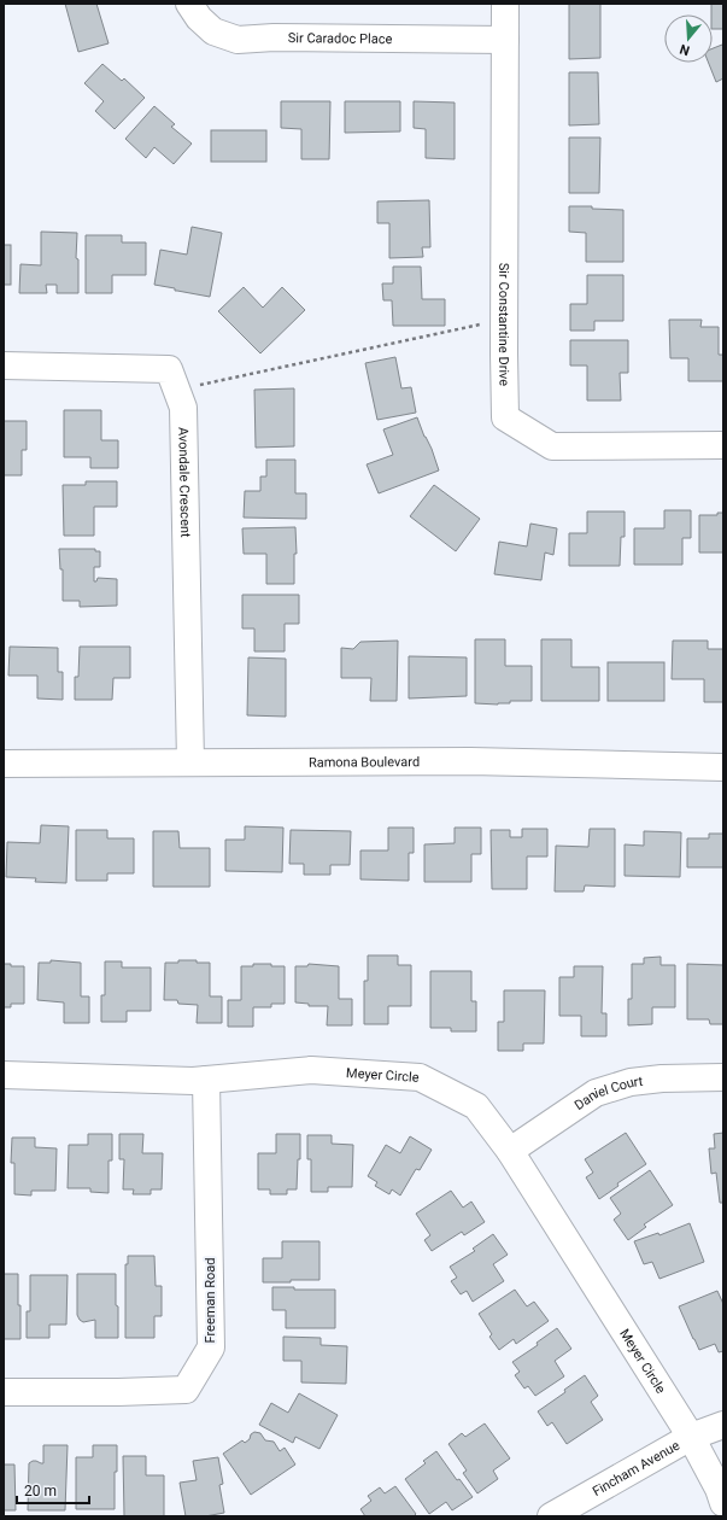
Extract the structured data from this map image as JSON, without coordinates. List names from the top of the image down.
{
  "streets": {
    "street": [
      "Sir Caradoc Place",
      "Sir Constantine Drive",
      "Avondale Crescent",
      "Ramona Boulevard",
      "Meyer Circle",
      "Daniel Court",
      "Freeman Road",
      "Fincham Avenue"
    ]
  },
  "crossings": [
    ["Sir Caradoc Place", "Sir Constantine Drive"],
    ["Avondale Crescent", "Ramona Boulevard"],
    ["Meyer Circle", "Daniel Court"],
    ["Meyer Circle", "Freeman Road"],
    ["Meyer Circle", "Fincham Avenue"]
  ],
  "scale_bar": "20 m",
  "north": "bottom"
}
